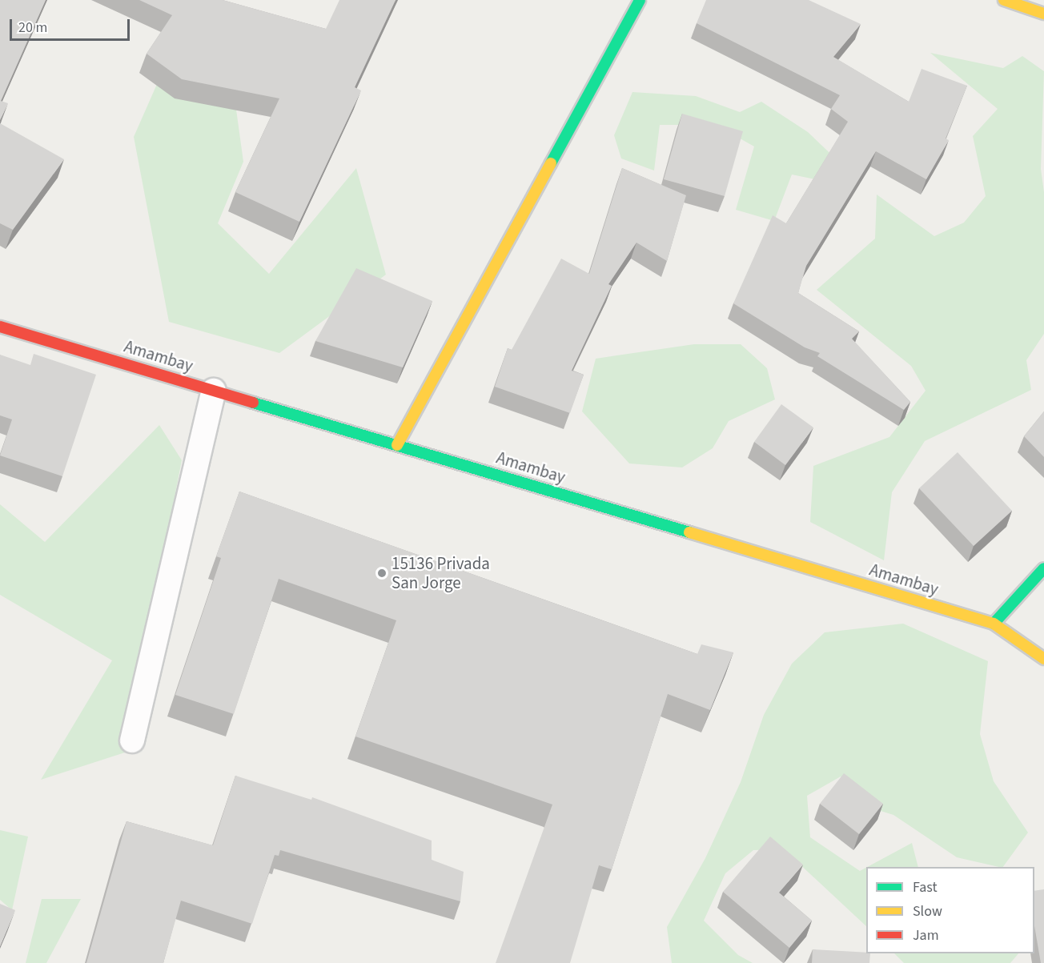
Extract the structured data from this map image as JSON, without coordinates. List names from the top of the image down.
{
  "streets": {
    "street": ["Amambay"]
  },
  "places": ["15136 Privada San Jorge"],
  "legend": ["Fast", "Slow", "Jam"],
  "scale_bar": "20 m"
}
